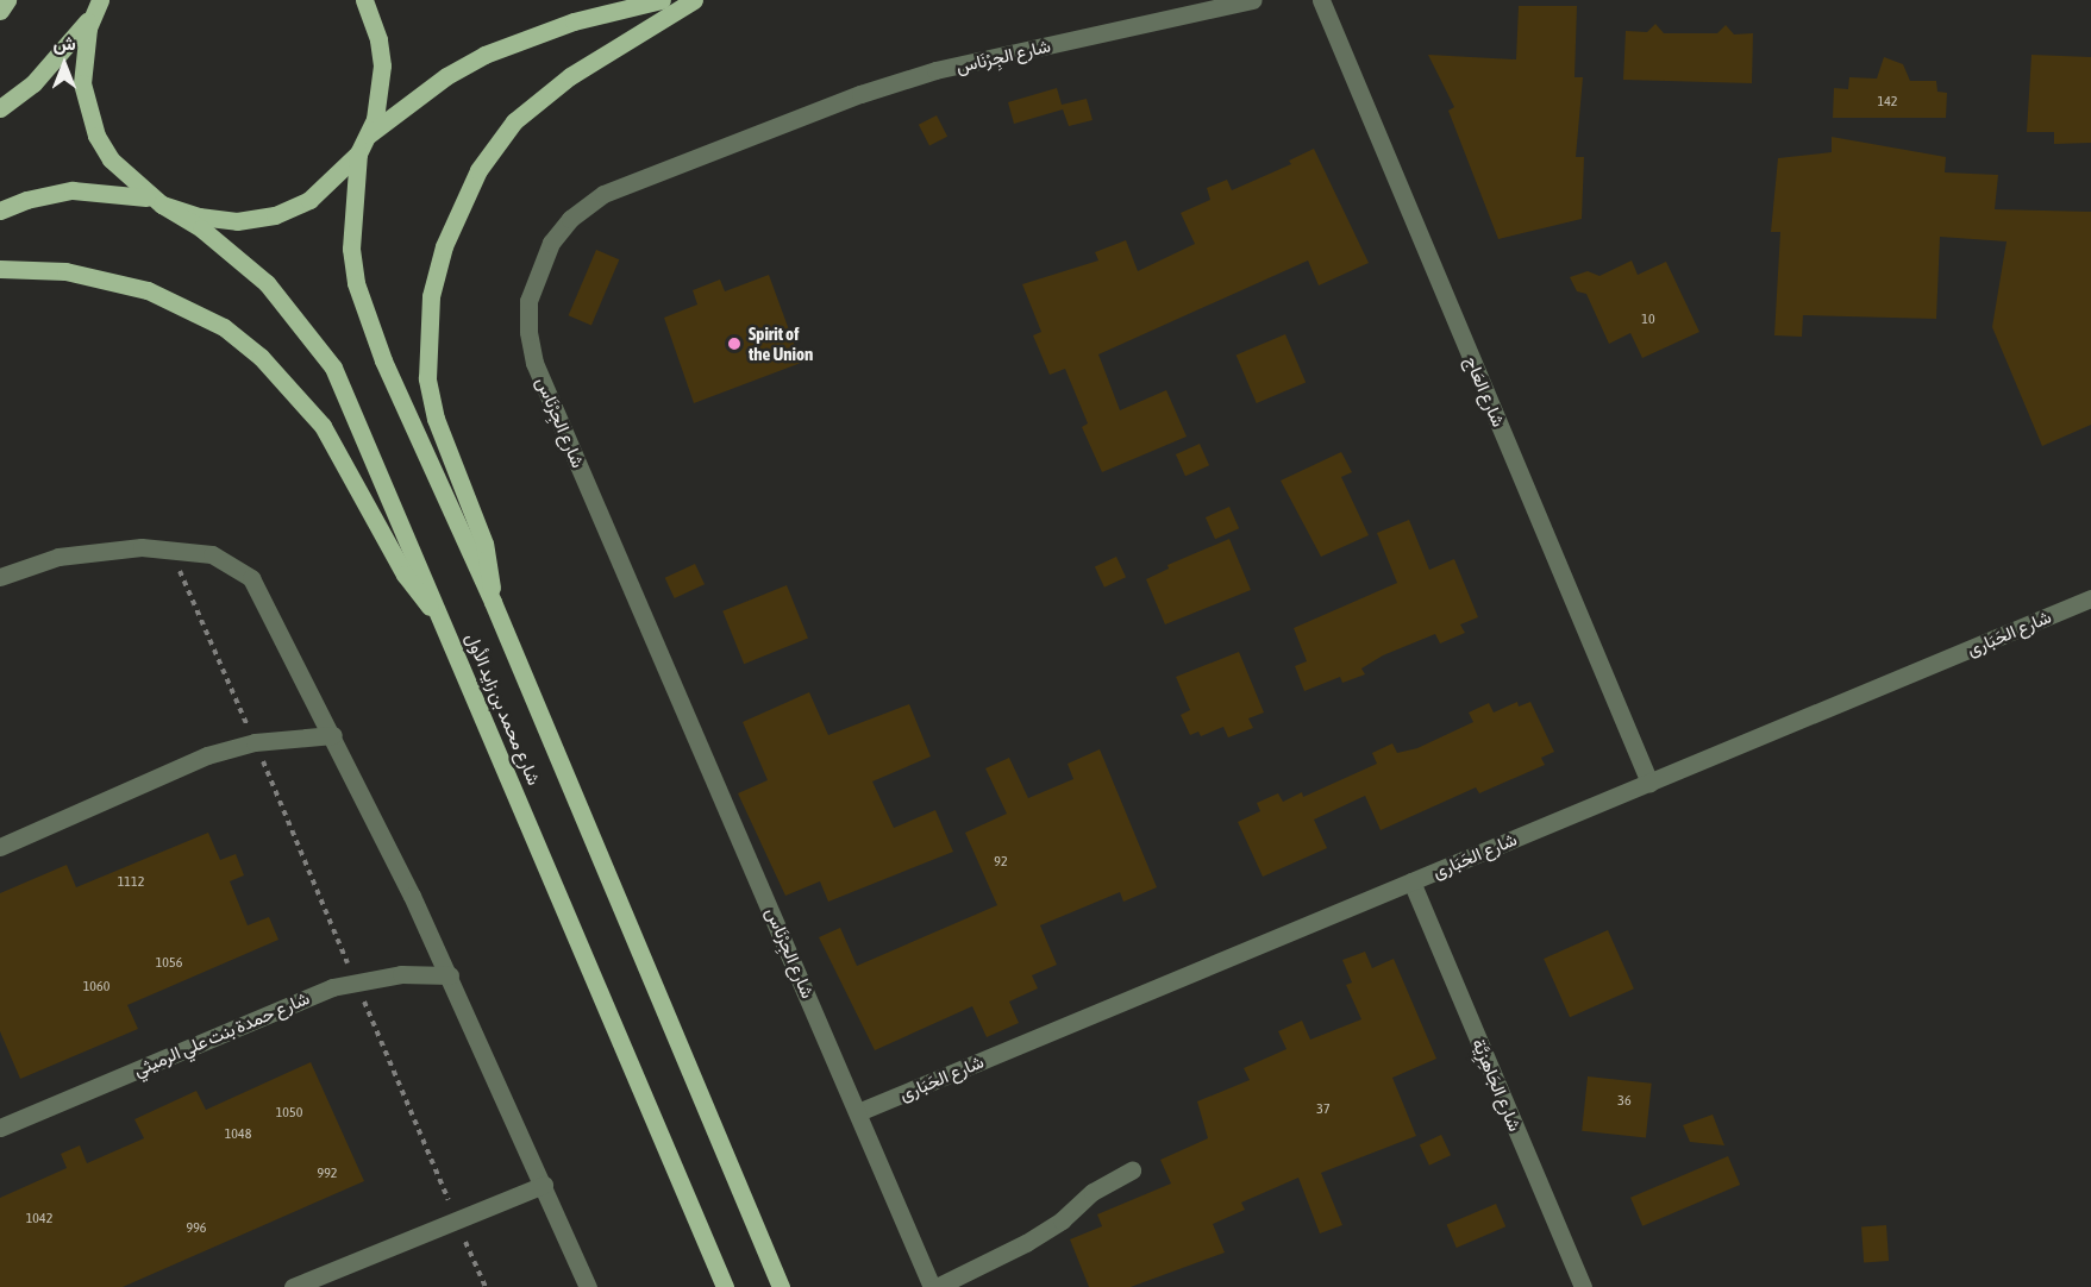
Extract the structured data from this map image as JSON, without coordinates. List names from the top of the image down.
{
  "streets": {
    "main road": ["شارع محمد بن زايد الأول"],
    "street": [
      "شارع الجِرْنَاس",
      "شارع العَاج",
      "شارع الحَبَارى",
      "شارع حمدة بنت علي الرميثي",
      "شارع الجَاهِزِيَّة"
    ]
  },
  "crossings": [
    ["شارع الجِرْنَاس", "شارع الحَبَارى"],
    ["شارع العَاج", "شارع الحَبَارى"],
    ["شارع الحَبَارى", "شارع الجَاهِزِيَّة"]
  ],
  "places": ["Spirit of the Union"],
  "house_numbers": [
    "142",
    "10",
    "92",
    "1112",
    "1056",
    "1060",
    "36",
    "37",
    "1050",
    "1048",
    "992",
    "1042",
    "996"
  ],
  "north": "top"
}
